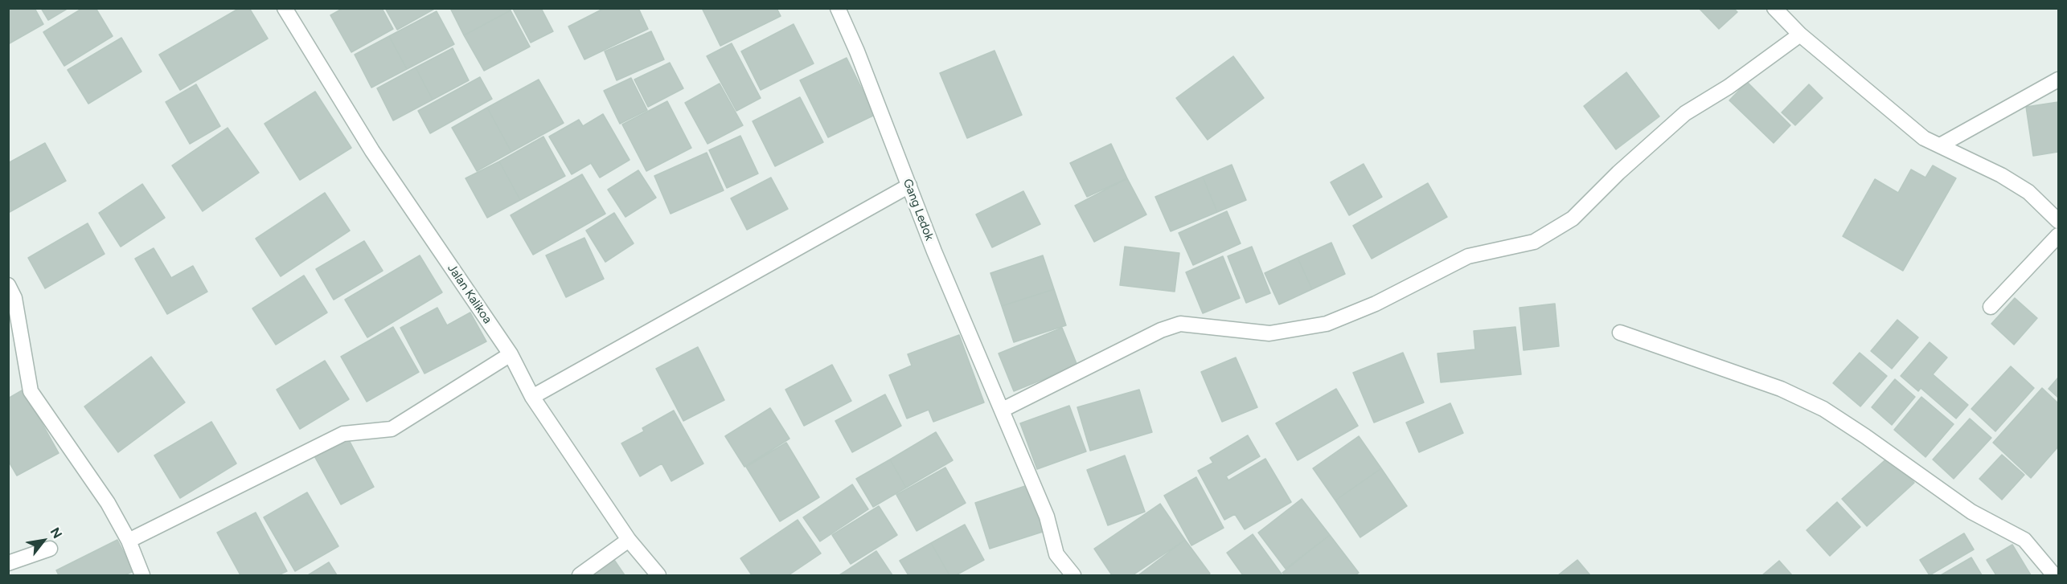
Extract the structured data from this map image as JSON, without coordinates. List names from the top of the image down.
{
  "streets": {
    "street": ["Gang Ledok", "Jalan Kalikoa"]
  },
  "north": "top right"
}
